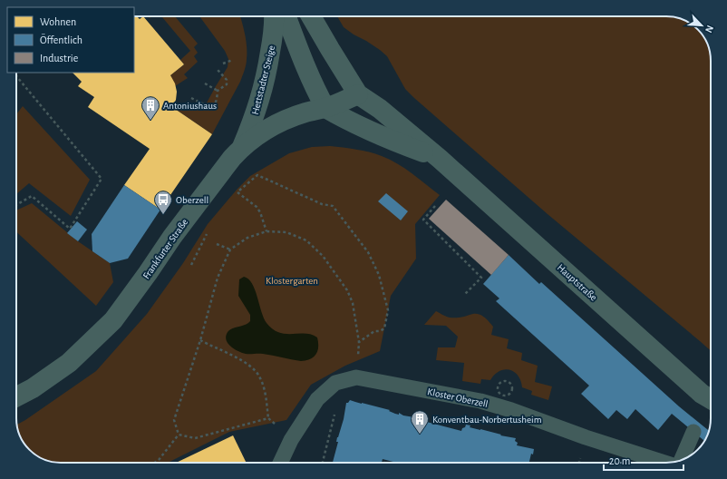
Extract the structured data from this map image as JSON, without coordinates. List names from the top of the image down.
{
  "streets": {
    "main road": ["Hettstadter Steige", "Frankfurter Straße", "Hauptstraße"],
    "lane": ["Kloster Oberzell"]
  },
  "crossings": [
    ["Hettstadter Steige", "Frankfurter Straße"],
    ["Frankfurter Straße", "Hauptstraße"]
  ],
  "parks": ["Klostergarten"],
  "places": {
    "building": ["Antoniushaus", "Konventbau-Norbertusheim"],
    "bus stop": ["Oberzell"]
  },
  "legend": ["Wohnen", "Öffentlich", "Industrie"],
  "scale_bar": "20 m",
  "north": "bottom right"
}
